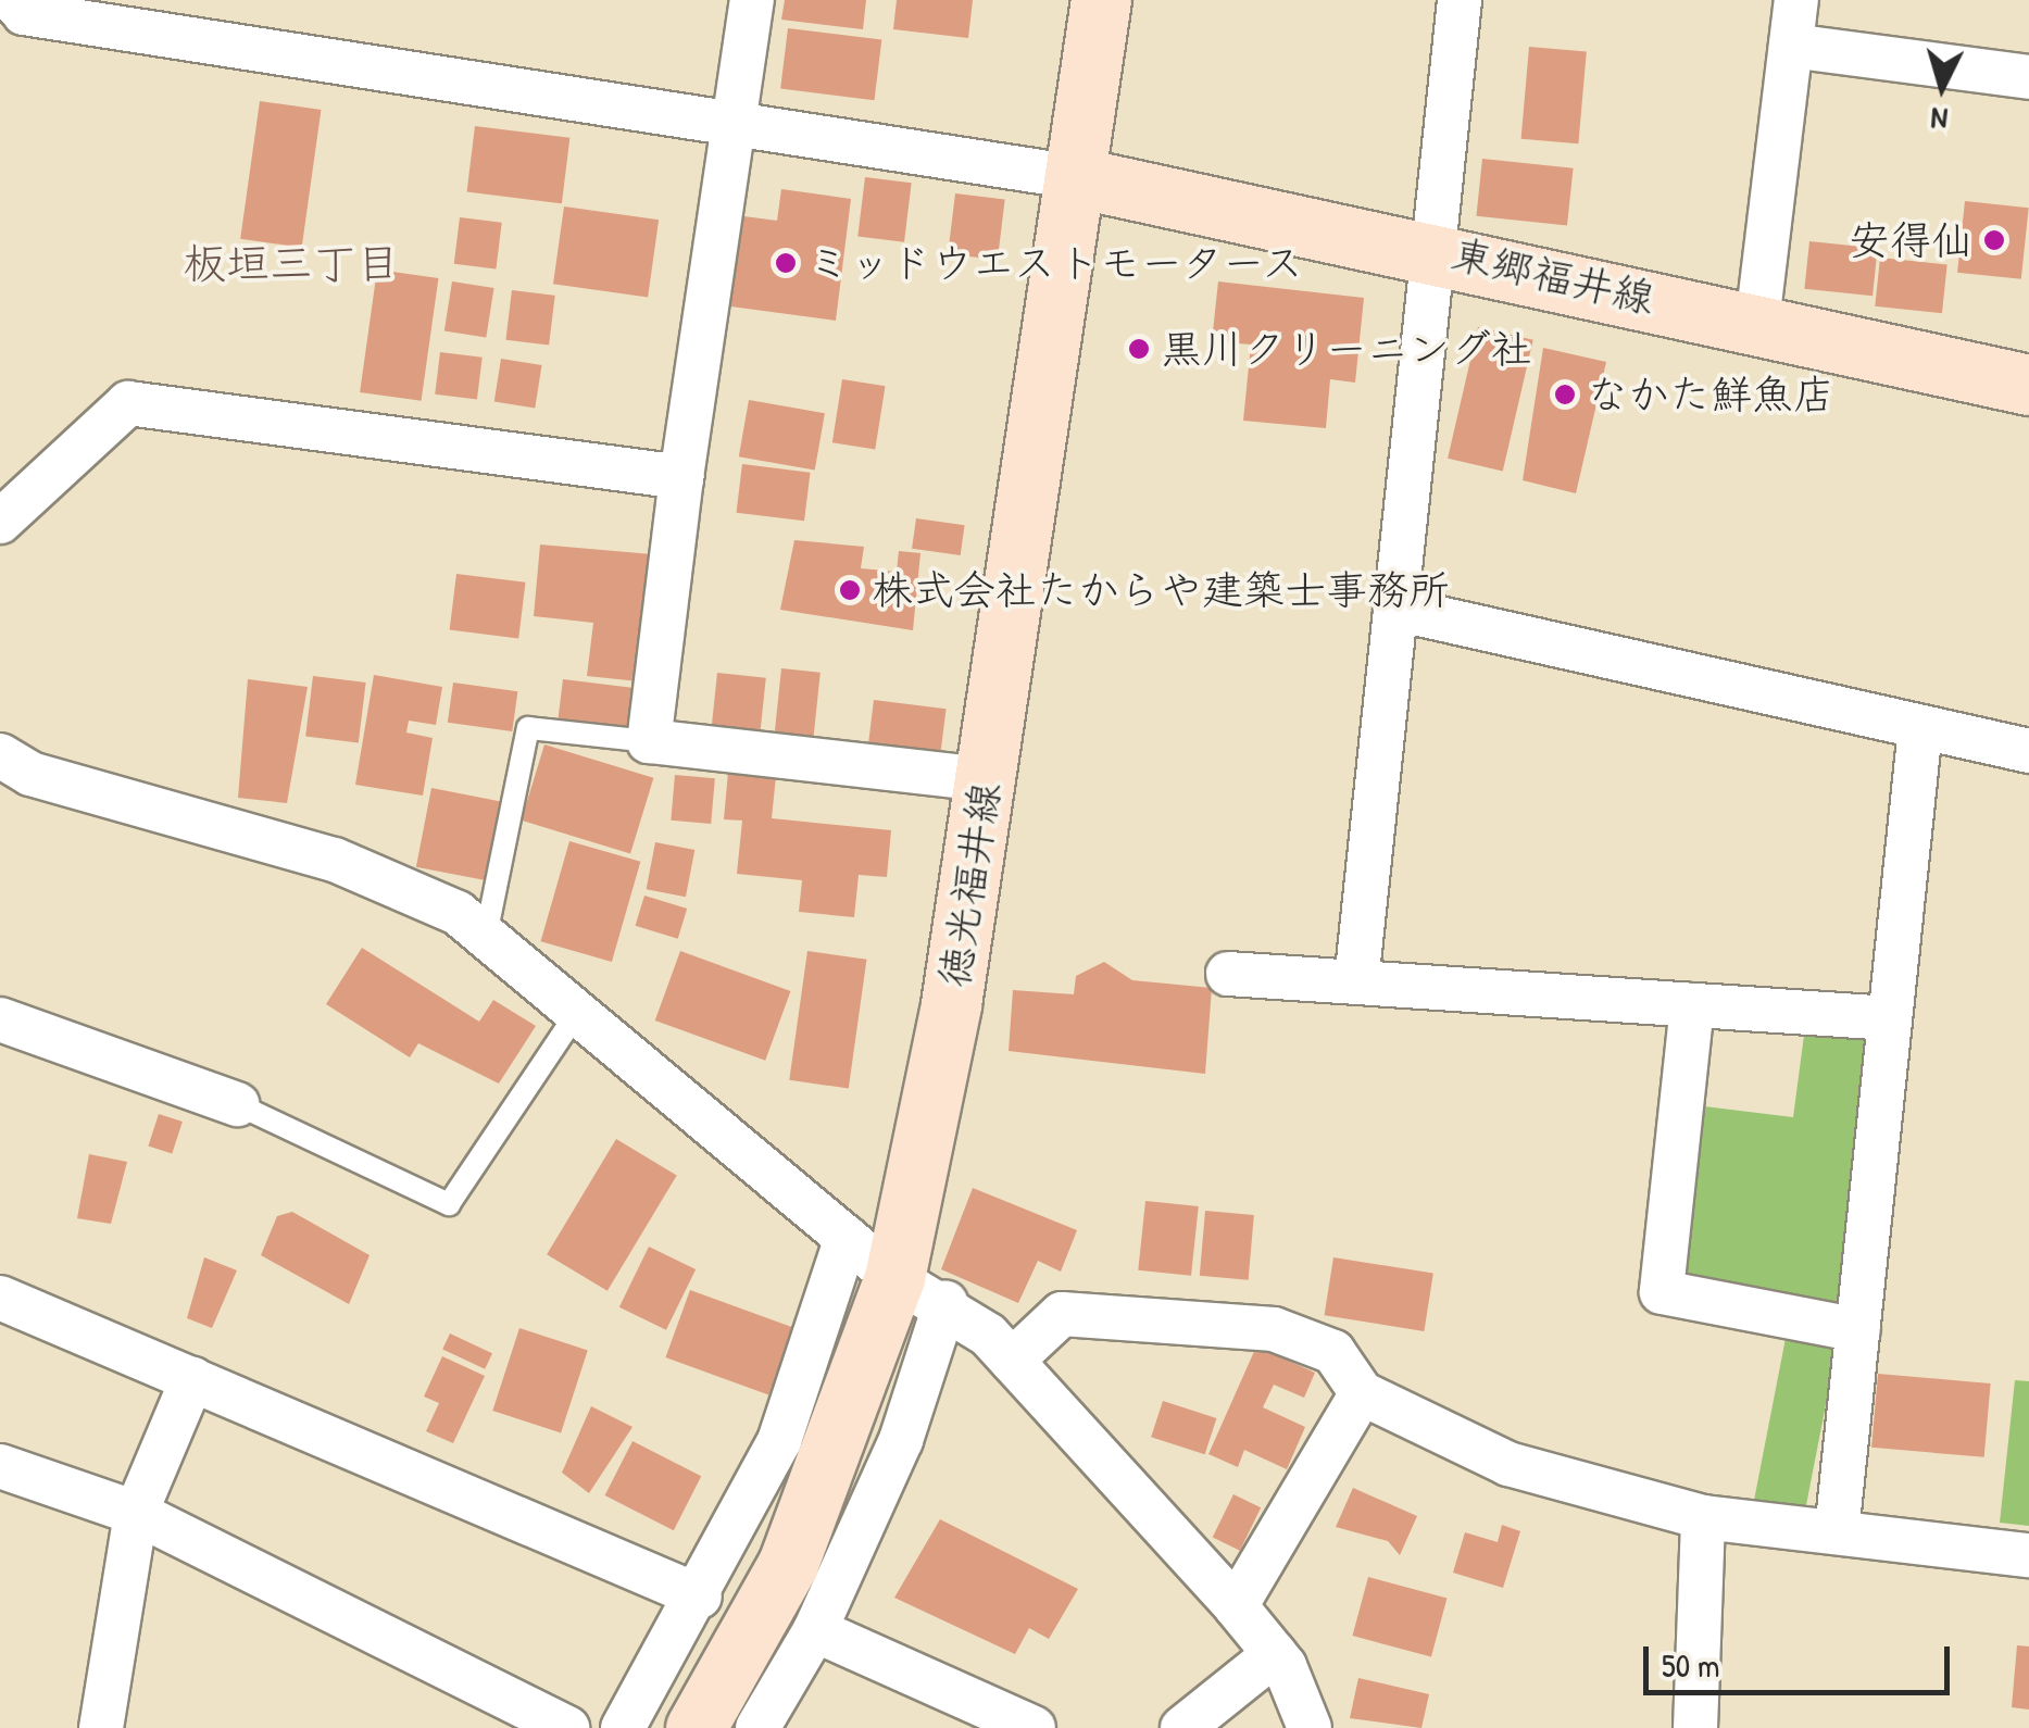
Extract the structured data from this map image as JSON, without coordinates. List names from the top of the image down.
{
  "streets": {
    "main road": ["東郷福井線", "徳光福井線"]
  },
  "crossings": [
    ["東郷福井線", "徳光福井線"]
  ],
  "districts": ["板垣三丁目"],
  "places": [
    "安得仙",
    "ミッドウエストモータース",
    "黒川クリーニング社",
    "なかた鮮魚店",
    "株式会社たからや建築士事務所"
  ],
  "scale_bar": "50 m",
  "north": "bottom"
}
